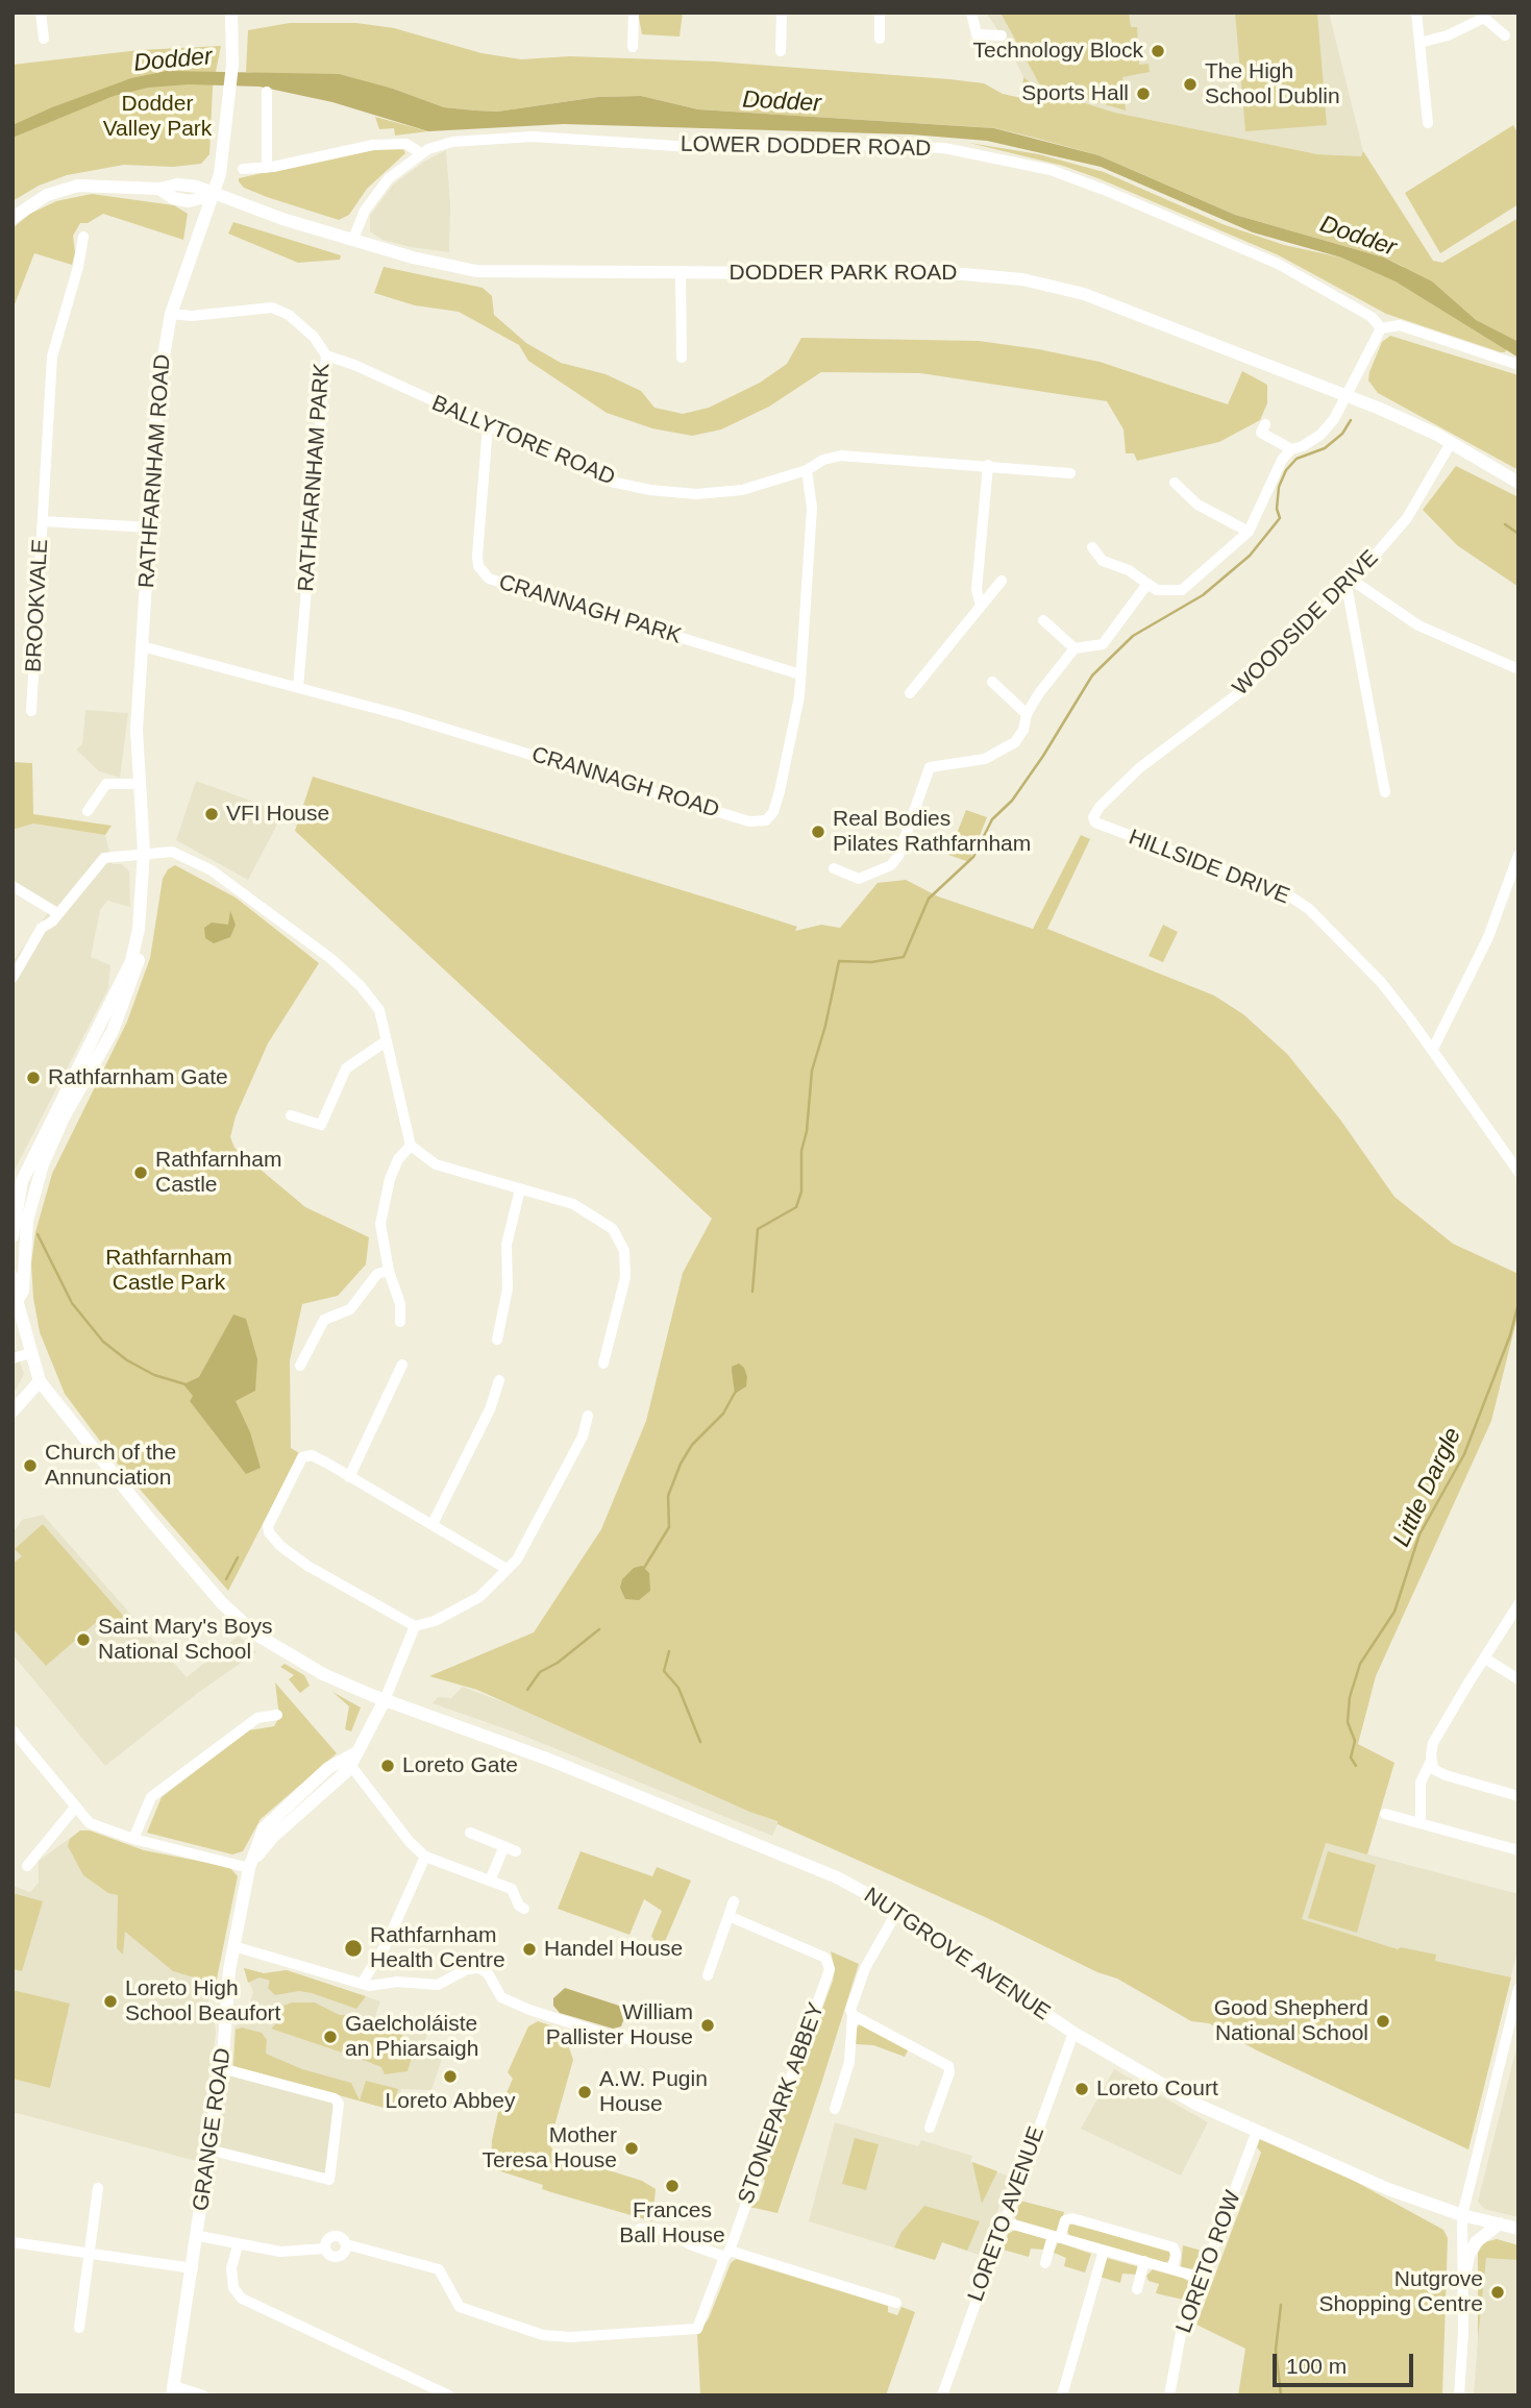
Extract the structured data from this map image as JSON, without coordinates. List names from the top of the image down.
{
  "streets": {
    "main road": [
      "DODDER PARK ROAD",
      "RATHFARNHAM ROAD",
      "NUTGROVE AVENUE",
      "GRANGE ROAD"
    ],
    "street": [
      "LOWER DODDER ROAD",
      "BALLYTORE ROAD",
      "RATHFARNHAM PARK",
      "BROOKVALE",
      "CRANNAGH PARK",
      "WOODSIDE DRIVE",
      "CRANNAGH ROAD",
      "HILLSIDE DRIVE",
      "STONEPARK ABBEY",
      "LORETO AVENUE",
      "LORETO ROW"
    ]
  },
  "crossings": [
    ["DODDER PARK ROAD", "RATHFARNHAM ROAD"],
    ["DODDER PARK ROAD", "WOODSIDE DRIVE"],
    ["BALLYTORE ROAD", "RATHFARNHAM PARK"],
    ["BALLYTORE ROAD", "CRANNAGH PARK"],
    ["BALLYTORE ROAD", "CRANNAGH ROAD"],
    ["RATHFARNHAM ROAD", "RATHFARNHAM PARK"],
    ["RATHFARNHAM ROAD", "BROOKVALE"],
    ["RATHFARNHAM ROAD", "CRANNAGH ROAD"],
    ["RATHFARNHAM PARK", "CRANNAGH ROAD"],
    ["CRANNAGH PARK", "CRANNAGH ROAD"],
    ["WOODSIDE DRIVE", "HILLSIDE DRIVE"],
    ["NUTGROVE AVENUE", "LORETO AVENUE"],
    ["NUTGROVE AVENUE", "LORETO ROW"]
  ],
  "water": ["Dodder", "Little Dargle"],
  "parks": ["Dodder Valley Park", "Rathfarnham Castle Park"],
  "places": [
    "Technology Block",
    "The High School Dublin",
    "Sports Hall",
    "VFI House",
    "Real Bodies Pilates Rathfarnham",
    "Rathfarnham Gate",
    "Rathfarnham Castle",
    "Church of the Annunciation",
    "Saint Mary's Boys National School",
    "Loreto Gate",
    "Rathfarnham Health Centre",
    "Handel House",
    "Loreto High School Beaufort",
    "Good Shepherd National School",
    "William Pallister House",
    "Gaelcholáiste an Phiarsaigh",
    "Loreto Abbey",
    "Loreto Court",
    "A.W. Pugin House",
    "Mother Teresa House",
    "Frances Ball House",
    "Nutgrove Shopping Centre"
  ],
  "scale_bar": "100 m"
}
